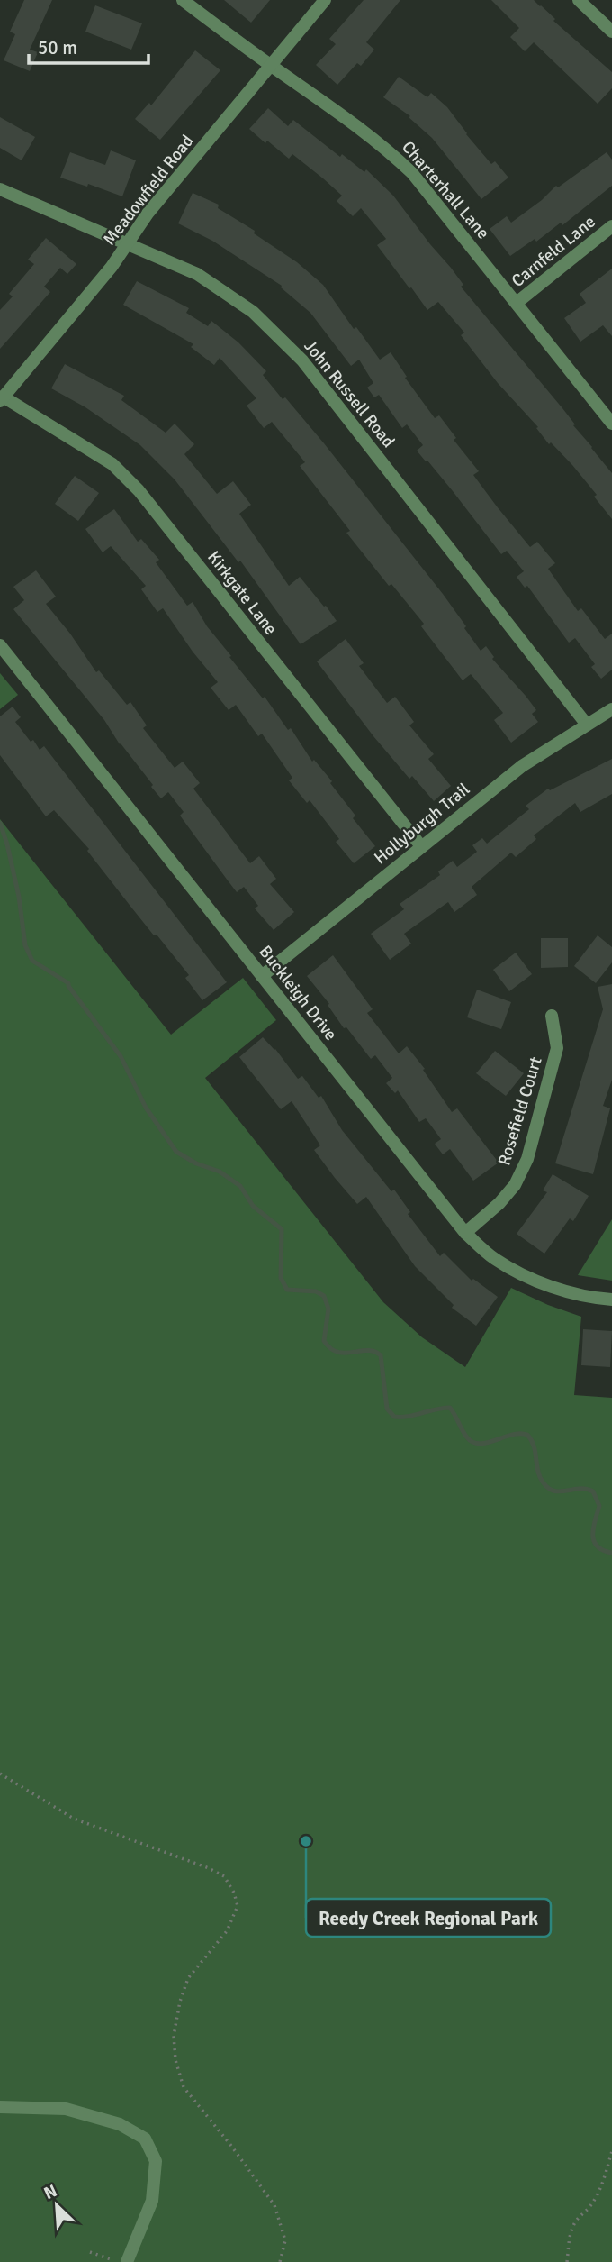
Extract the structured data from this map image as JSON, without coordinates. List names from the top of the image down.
{
  "streets": {
    "street": [
      "Meadowfield Road",
      "Charterhall Lane",
      "Carnfeld Lane",
      "John Russell Road",
      "Kirkgate Lane",
      "Hollyburgh Trail",
      "Buckleigh Drive",
      "Rosefield Court"
    ]
  },
  "crossings": [
    ["Meadowfield Road", "Charterhall Lane"],
    ["Meadowfield Road", "John Russell Road"],
    ["Meadowfield Road", "Kirkgate Lane"],
    ["Charterhall Lane", "Carnfeld Lane"],
    ["John Russell Road", "Hollyburgh Trail"],
    ["Kirkgate Lane", "Hollyburgh Trail"],
    ["Hollyburgh Trail", "Buckleigh Drive"],
    ["Buckleigh Drive", "Rosefield Court"]
  ],
  "places": ["Reedy Creek Regional Park"],
  "scale_bar": "50 m",
  "north": "top left"
}
